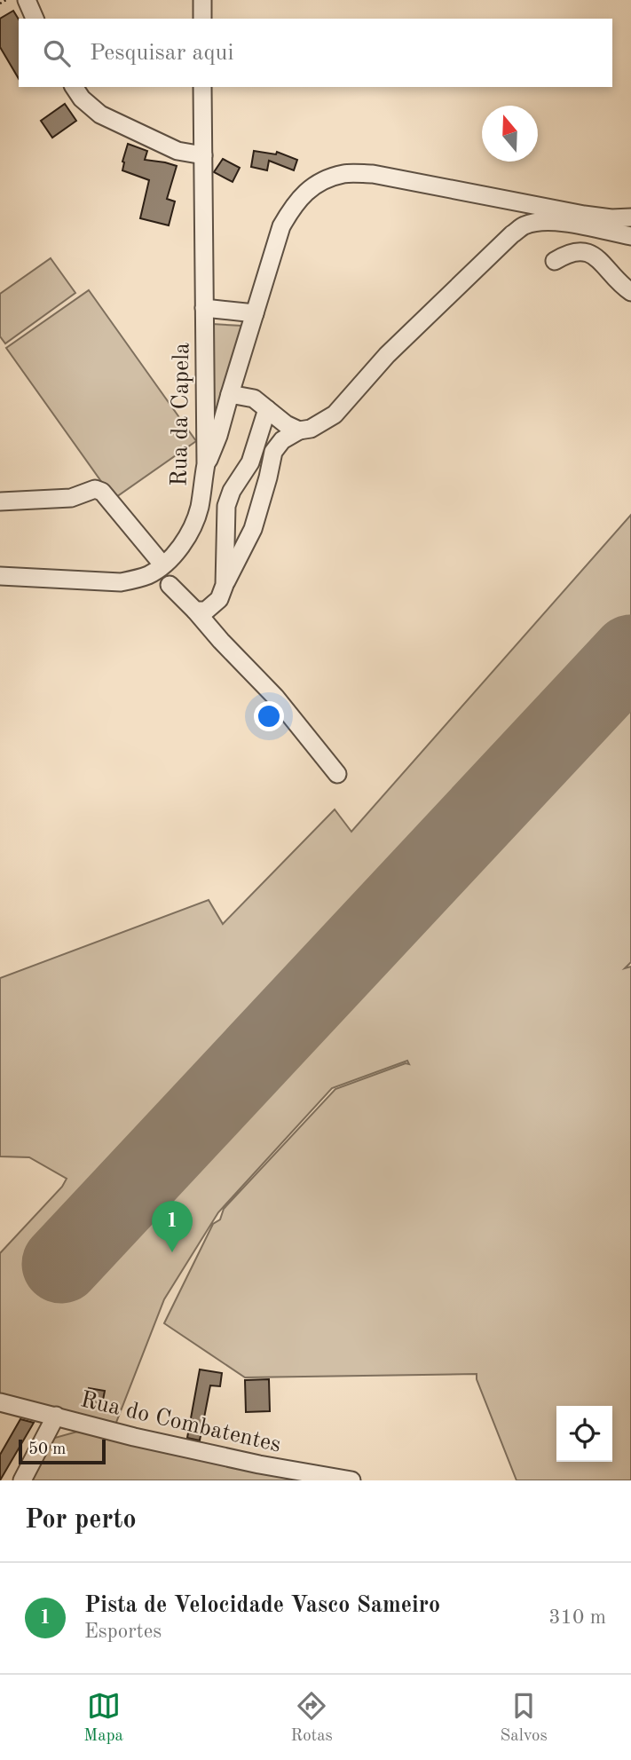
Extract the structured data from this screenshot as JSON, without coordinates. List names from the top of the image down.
{
  "streets": {
    "street": ["Rua da Capela", "Rua do Combatentes"]
  },
  "scale_bar": "50 m",
  "north": "top",
  "page": {
    "search": "Pesquisar aqui",
    "pins": "1",
    "scale": "50 m",
    "heading": "Por perto",
    "list": [
      {
        "mark": "1",
        "name": "Pista de Velocidade Vasco Sameiro",
        "note": "Esportes",
        "value": "310 m"
      }
    ],
    "nav": ["Mapa", "Rotas", "Salvos"]
  }
}
